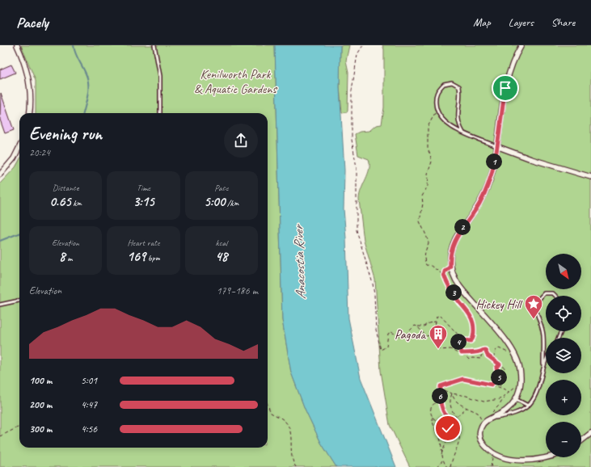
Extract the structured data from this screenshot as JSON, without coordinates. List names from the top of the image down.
{
  "water": ["Anacostia River"],
  "parks": ["Kenilworth Park & Aquatic Gardens"],
  "places": {
    "place": ["Hickey Hill"],
    "building": ["Pagoda"]
  },
  "north": "bottom right",
  "page": {
    "header": "Pacely",
    "nav": ["Map", "Layers", "Share"],
    "heading": ["Evening run", "20:24"],
    "pins": [
      "1",
      "2",
      "3",
      "4",
      "5",
      "6"
    ],
    "stats": [
      ["Distance", "0.65 km"],
      ["Time", "3:15"],
      ["Pace", "5:00 /km"],
      ["Elevation", "8 m"],
      ["Heart rate", "169 bpm"],
      ["kcal", "48"]
    ],
    "map_buttons": ["+", "−"],
    "chart": ["Elevation", "179–186 m"],
    "list": [
      {
        "name": "100 m",
        "note": "5:01"
      },
      {
        "name": "200 m",
        "note": "4:47"
      },
      {
        "name": "300 m",
        "note": "4:56"
      }
    ]
  }
}
